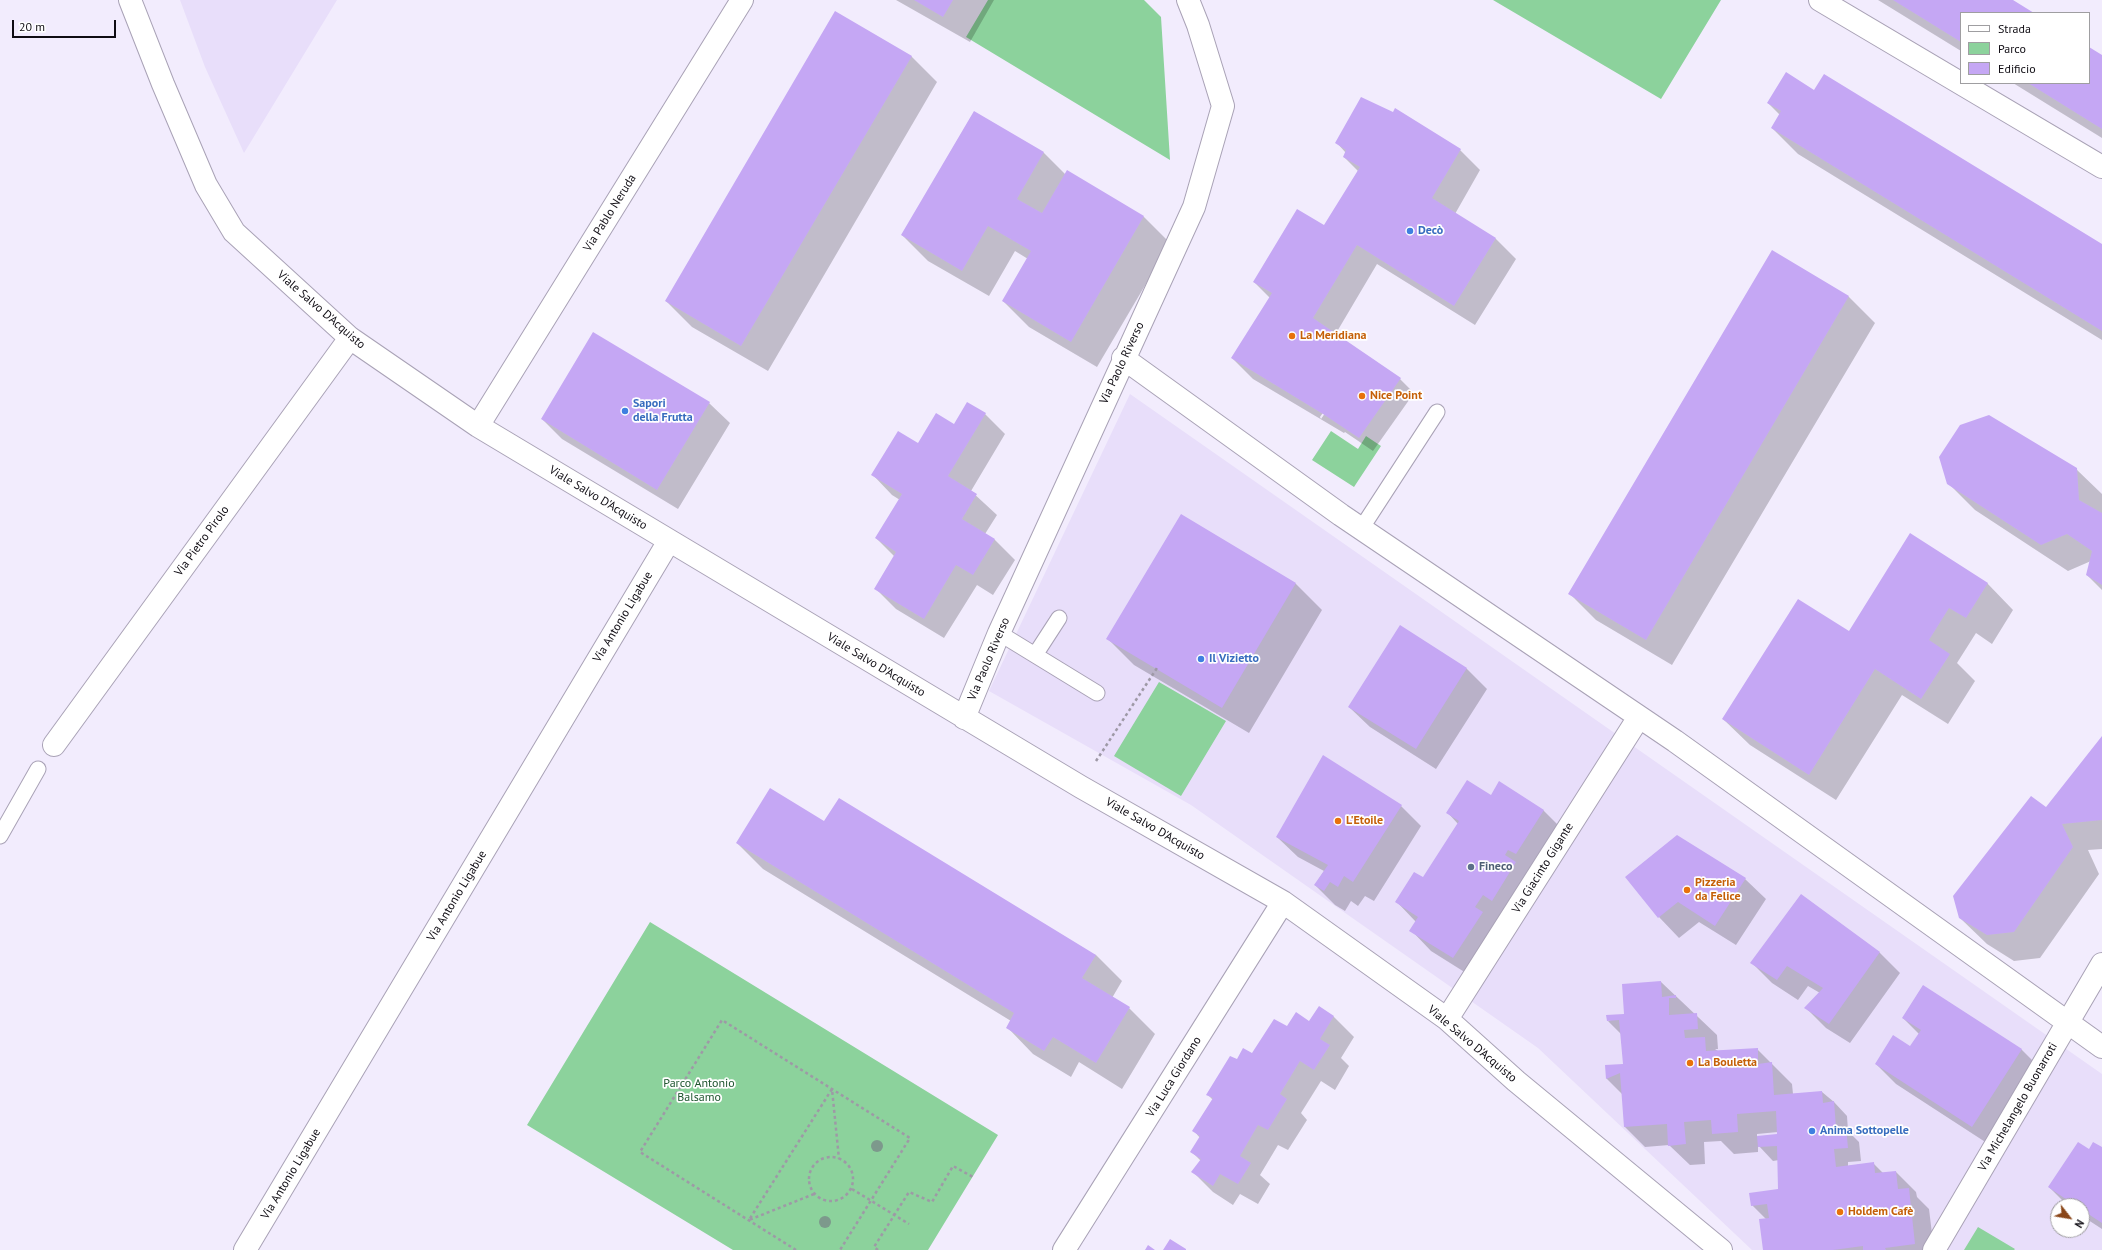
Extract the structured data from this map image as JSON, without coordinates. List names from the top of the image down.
{
  "streets": {
    "street": [
      "Via Pablo Neruda",
      "Viale Salvo D'Acquisto",
      "Via Paolo Riverso",
      "Via Pietro Pirolo",
      "Via Antonio Ligabue",
      "Via Giacinto Gigante",
      "Via Luca Giordano",
      "Via Michelangelo Buonarroti"
    ]
  },
  "crossings": [
    ["Via Pablo Neruda", "Viale Salvo D'Acquisto"],
    ["Viale Salvo D'Acquisto", "Via Paolo Riverso"],
    ["Viale Salvo D'Acquisto", "Via Pietro Pirolo"],
    ["Viale Salvo D'Acquisto", "Via Antonio Ligabue"],
    ["Viale Salvo D'Acquisto", "Via Giacinto Gigante"],
    ["Viale Salvo D'Acquisto", "Via Luca Giordano"]
  ],
  "parks": ["Parco Antonio Balsamo"],
  "places": [
    "Decò",
    "La Meridiana",
    "Nice Point",
    "Sapori della Frutta",
    "Il Vizietto",
    "L'Etoile",
    "Fineco",
    "Pizzeria da Felice",
    "La Bouletta",
    "Anima Sottopelle",
    "Holdem Cafè"
  ],
  "legend": ["Strada", "Parco", "Edificio"],
  "scale_bar": "20 m",
  "north": "bottom right"
}
